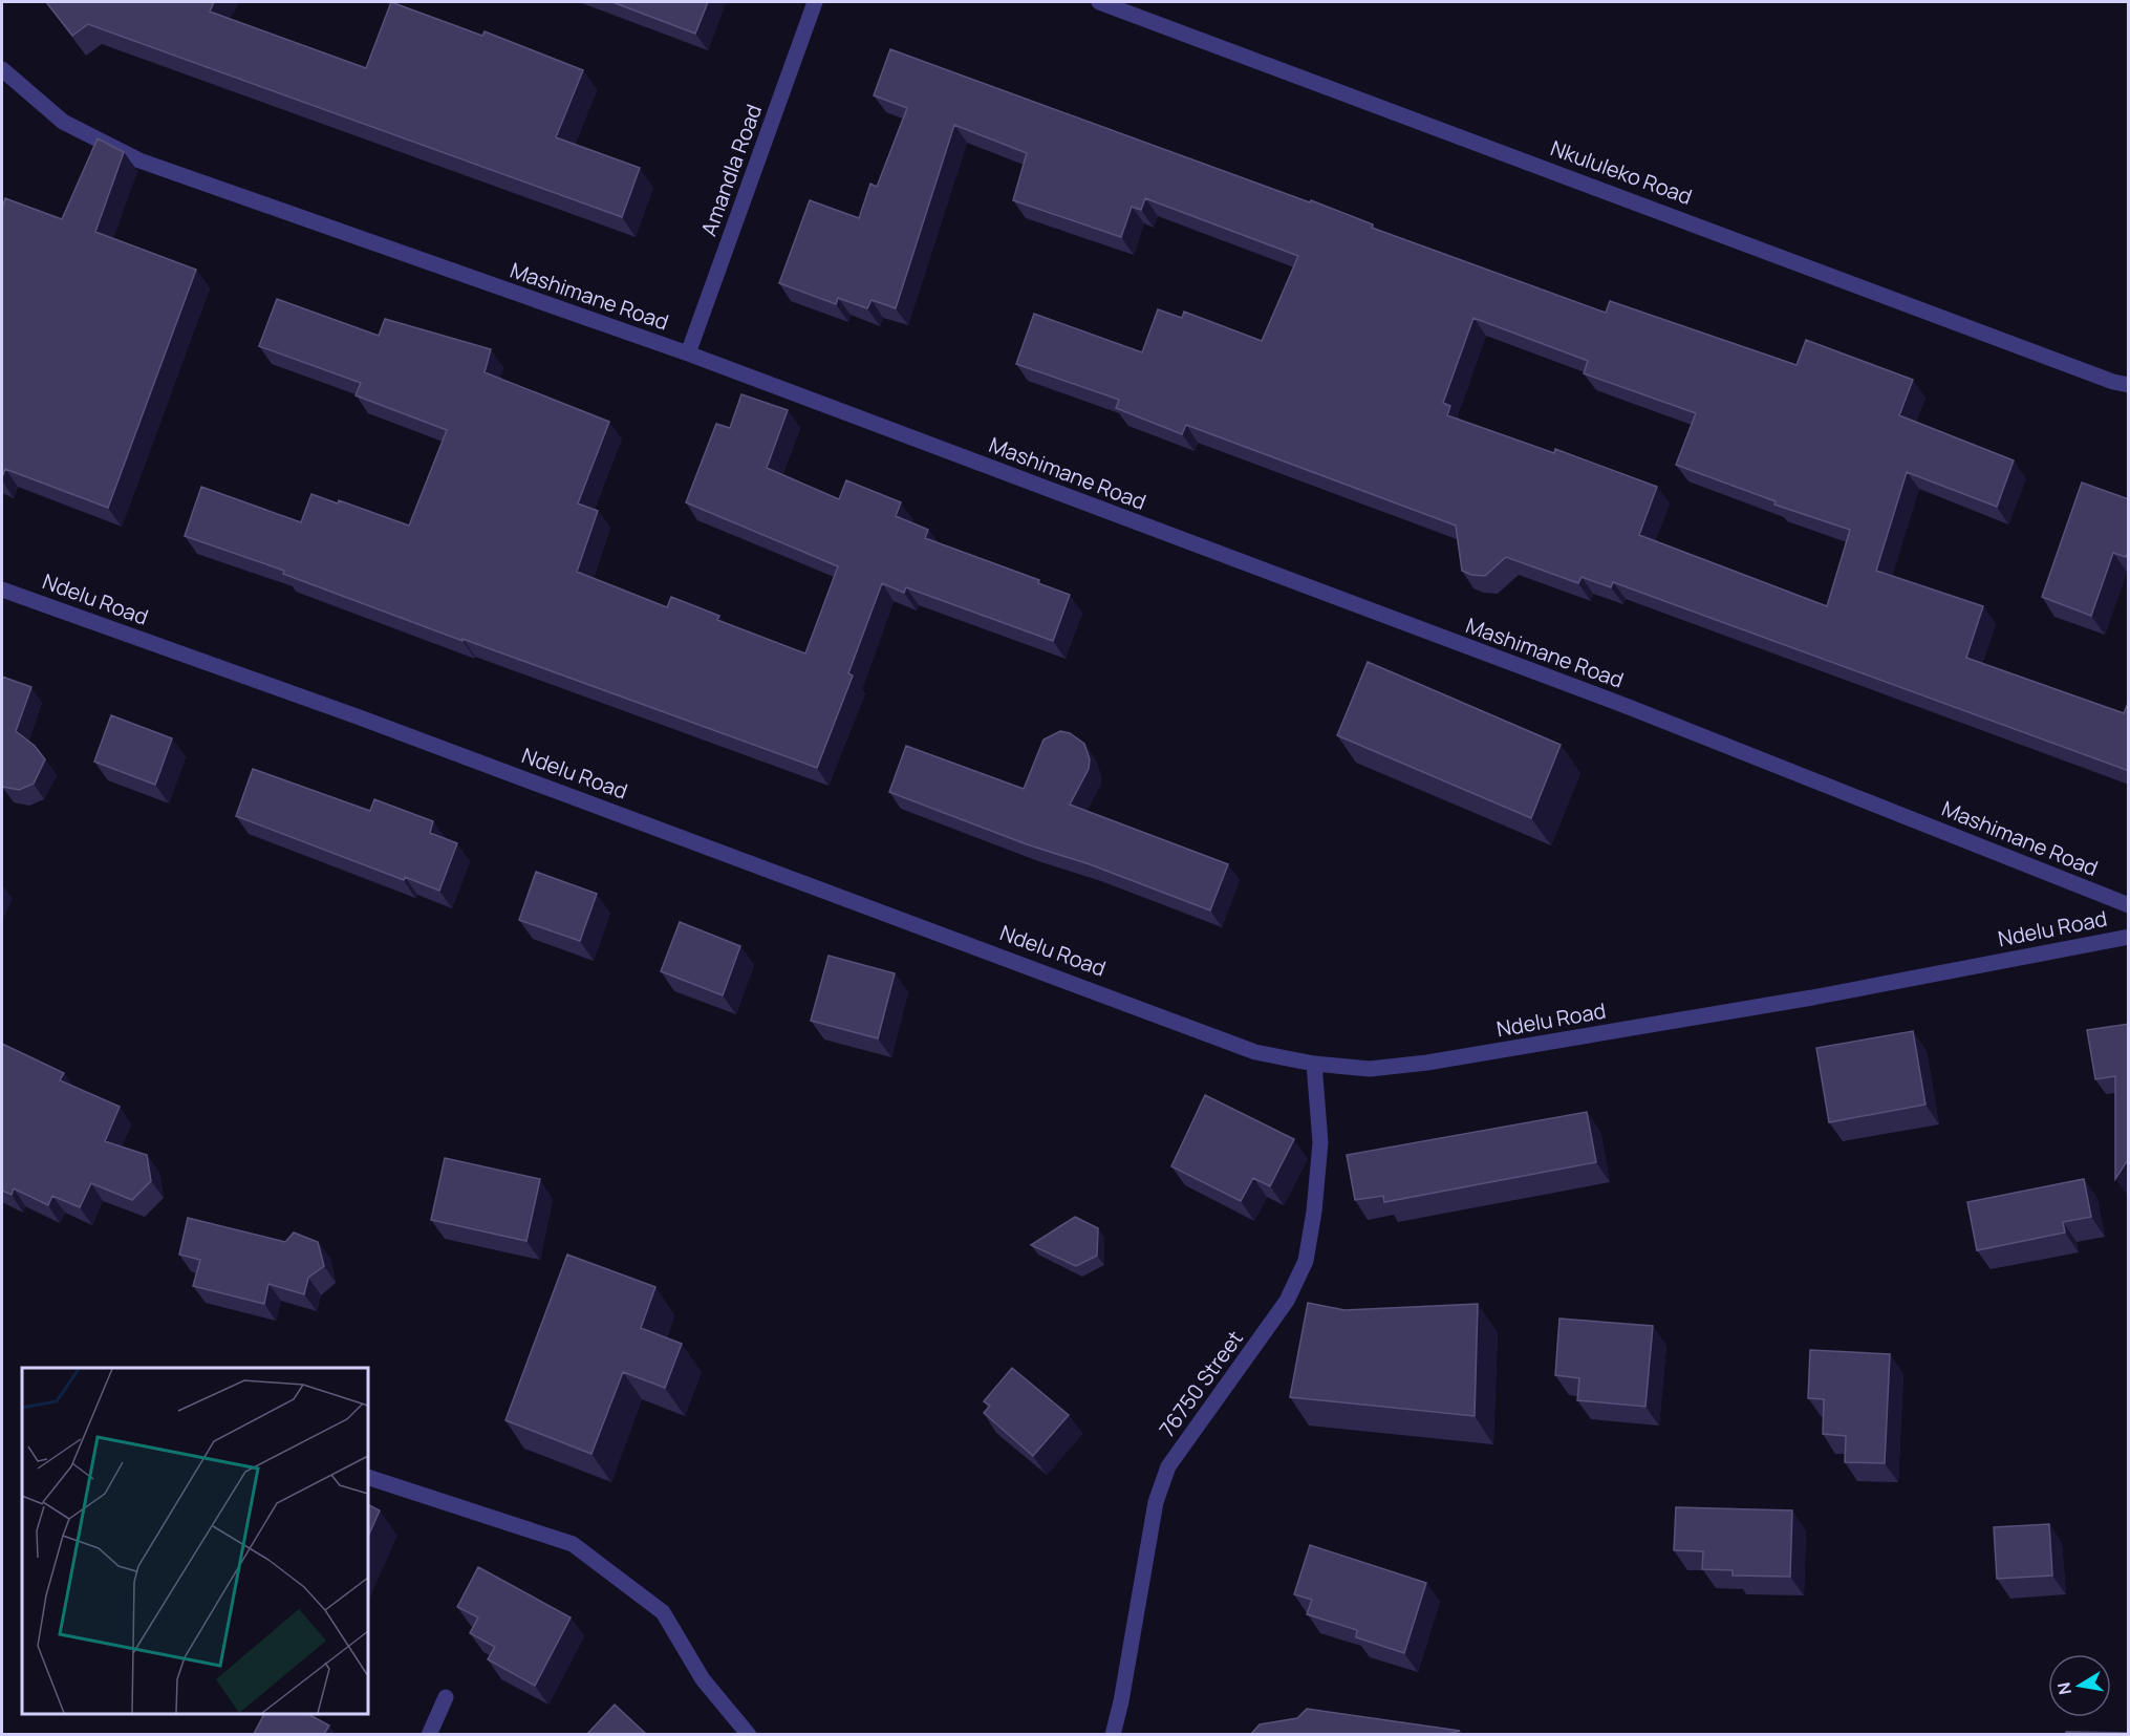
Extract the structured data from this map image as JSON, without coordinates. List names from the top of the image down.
{
  "streets": {
    "street": [
      "Amandla Road",
      "Nkululeko Road",
      "Mashimane Road",
      "Ndelu Road",
      "76750 Street"
    ]
  },
  "crossings": [
    ["Amandla Road", "Mashimane Road"],
    ["Ndelu Road", "76750 Street"]
  ],
  "north": "left"
}
